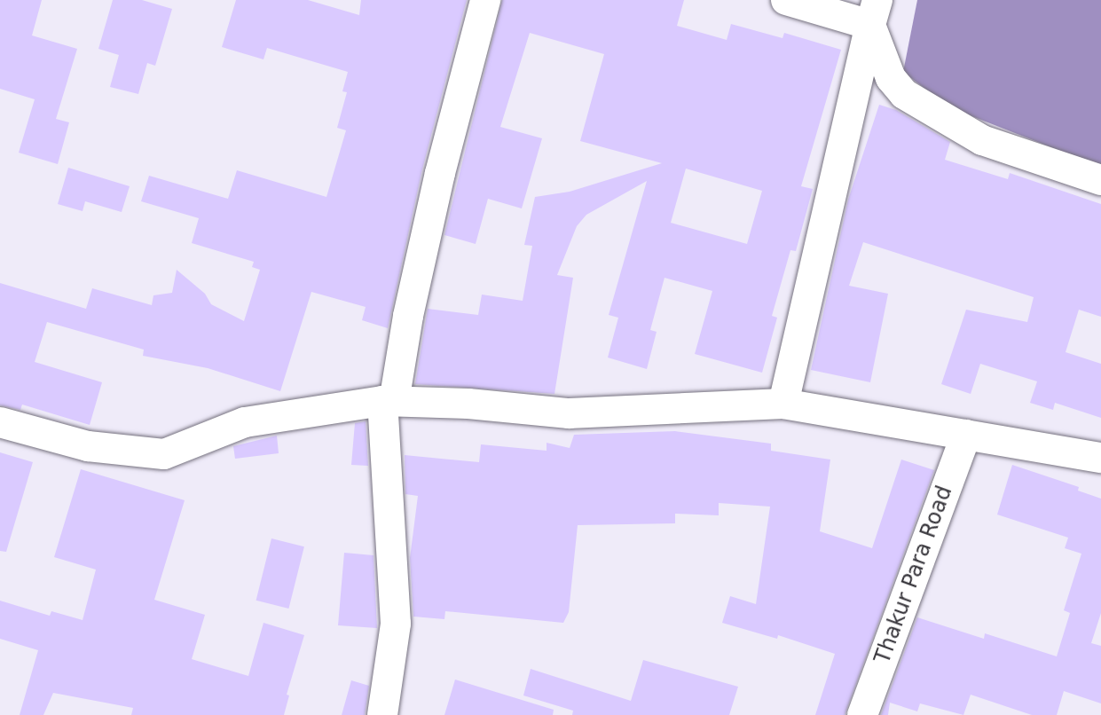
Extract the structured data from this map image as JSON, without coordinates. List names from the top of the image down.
{
  "streets": {
    "street": ["Thakur Para Road"]
  }
}
